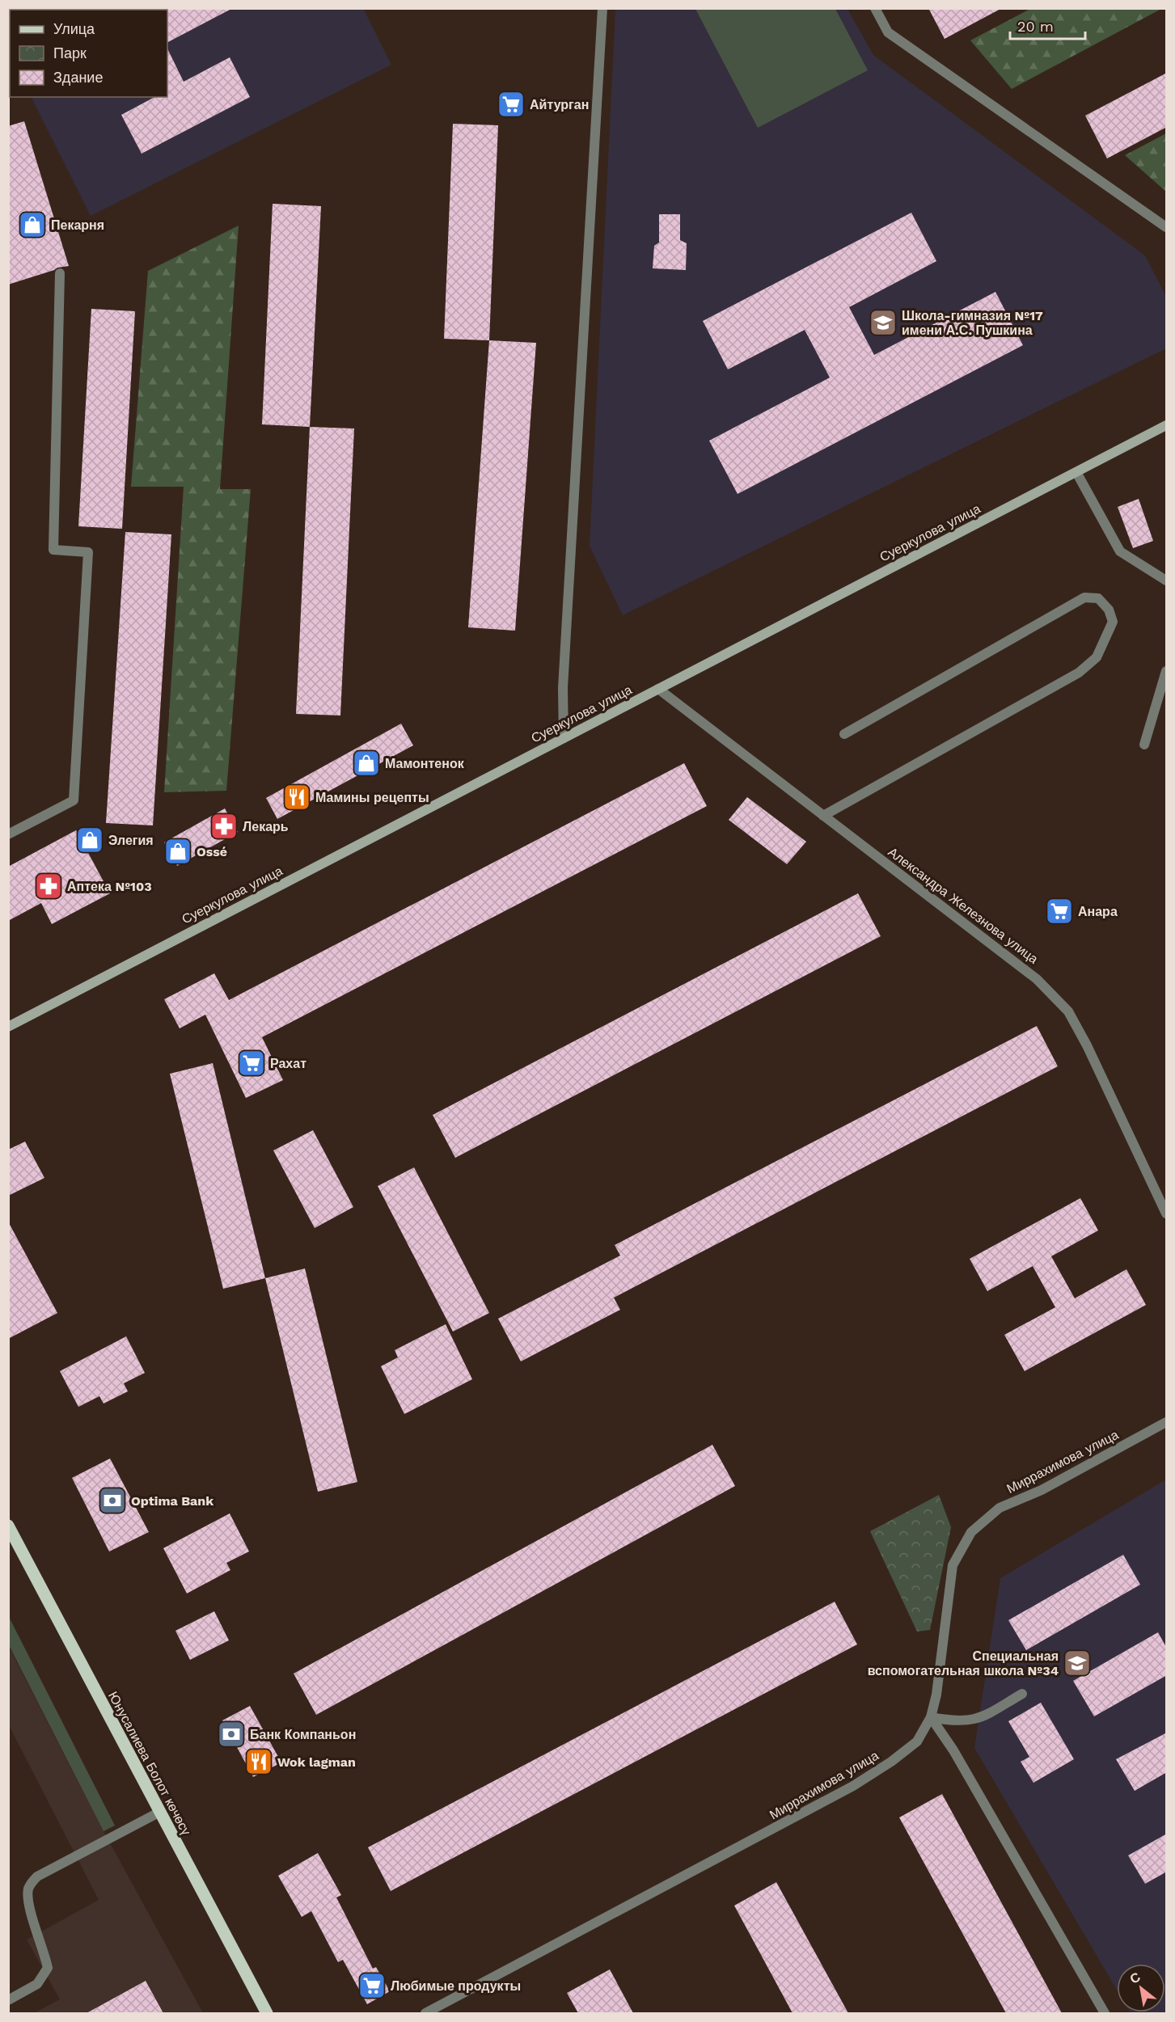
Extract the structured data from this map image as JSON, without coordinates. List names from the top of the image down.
{
  "streets": {
    "main road": ["Суеркулова улица", "Юнусалиева Болот көчөсү"],
    "street": ["Александра Железнова улица", "Миррахимова улица"]
  },
  "crossings": [
    ["Суеркулова улица", "Александра Железнова улица"]
  ],
  "places": {
    "supermarket": [
      "Айтурган",
      "Анара",
      "Рахат",
      "Любимые продукты"
    ],
    "shop": [
      "Пекарня",
      "Мамонтенок",
      "Элегия",
      "Ossé"
    ],
    "school or university": ["Школа-гимназия №17 имени А.С. Пушкина", "Специальная вспомогательная школа №34"],
    "restaurant": ["Мамины рецепты", "Wok lagman"],
    "pharmacy": ["Лекарь", "Аптека №103"],
    "bank": ["Optima Bank", "Банк Компаньон"]
  },
  "legend": ["Улица", "Парк", "Здание"],
  "scale_bar": "20 m",
  "north": "top left"
}
